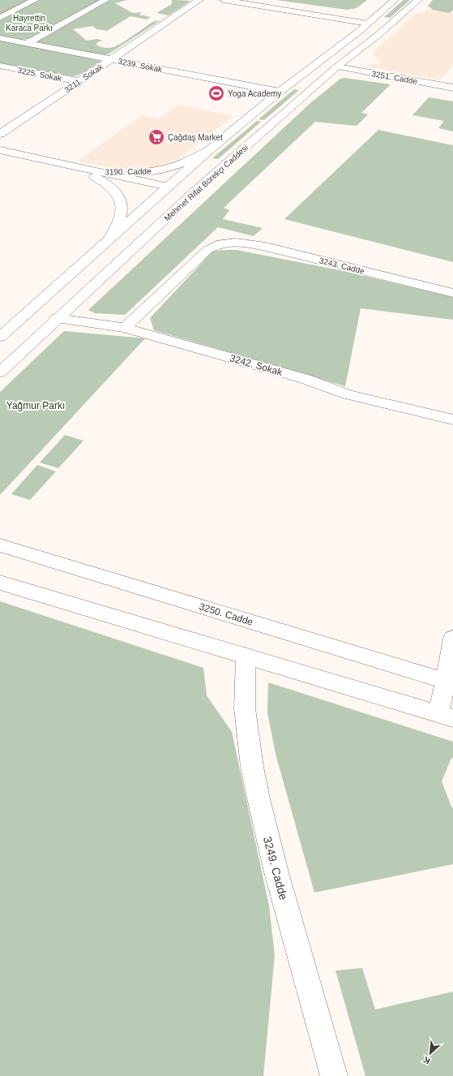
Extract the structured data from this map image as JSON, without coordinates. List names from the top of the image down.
{
  "streets": {
    "street": [
      "3239. Sokak",
      "3225. Sokak",
      "3251. Cadde",
      "3211. Sokak",
      "3190. Cadde",
      "Mehmet Rifat Börekçi Caddesi",
      "3243. Cadde",
      "3242. Sokak",
      "3250. Cadde",
      "3249. Cadde"
    ]
  },
  "crossings": [
    ["3239. Sokak", "3211. Sokak"],
    ["3225. Sokak", "3211. Sokak"],
    ["3251. Cadde", "Mehmet Rifat Börekçi Caddesi"],
    ["3190. Cadde", "Mehmet Rifat Börekçi Caddesi"],
    ["Mehmet Rifat Börekçi Caddesi", "3242. Sokak"],
    ["3243. Cadde", "3242. Sokak"]
  ],
  "parks": ["Hayrettin Karaca Parkı", "Yağmur Parkı"],
  "places": {
    "sports": ["Yoga Academy"],
    "supermarket": ["Çağdaş Market"]
  },
  "north": "bottom left"
}
